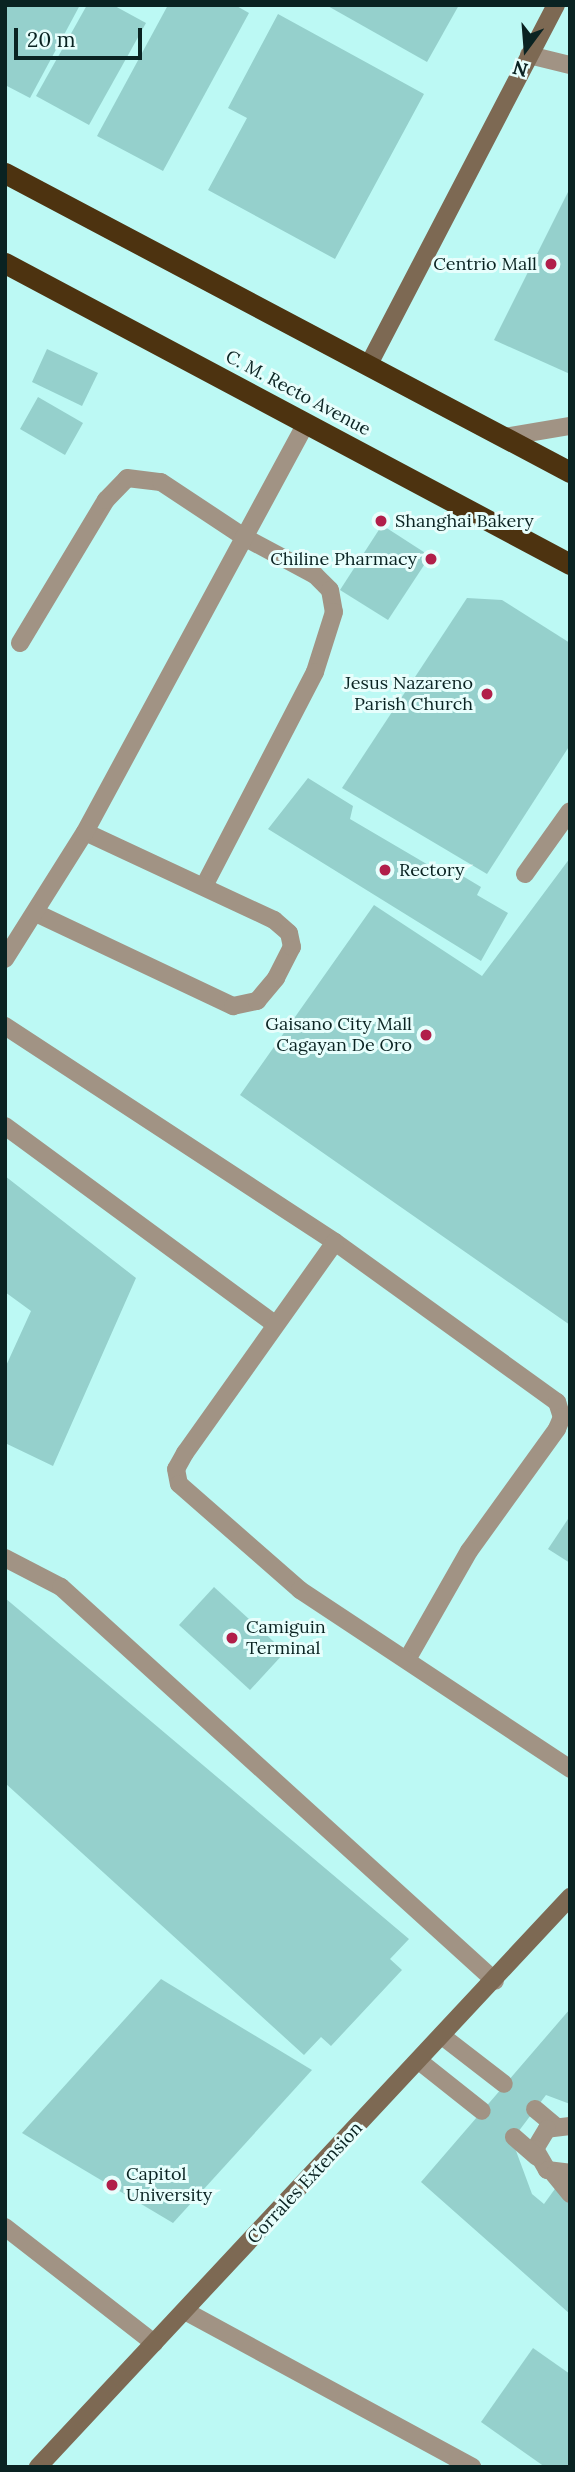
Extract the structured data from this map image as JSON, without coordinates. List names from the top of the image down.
{
  "streets": {
    "highway": ["C. M. Recto Avenue"],
    "main road": ["Corrales Extension"]
  },
  "places": [
    "Centrio Mall",
    "Shanghai Bakery",
    "Chiline Pharmacy",
    "Jesus Nazareno Parish Church",
    "Rectory",
    "Gaisano City Mall Cagayan De Oro",
    "Camiguin Terminal",
    "Capitol University"
  ],
  "scale_bar": "20 m",
  "north": "bottom"
}
